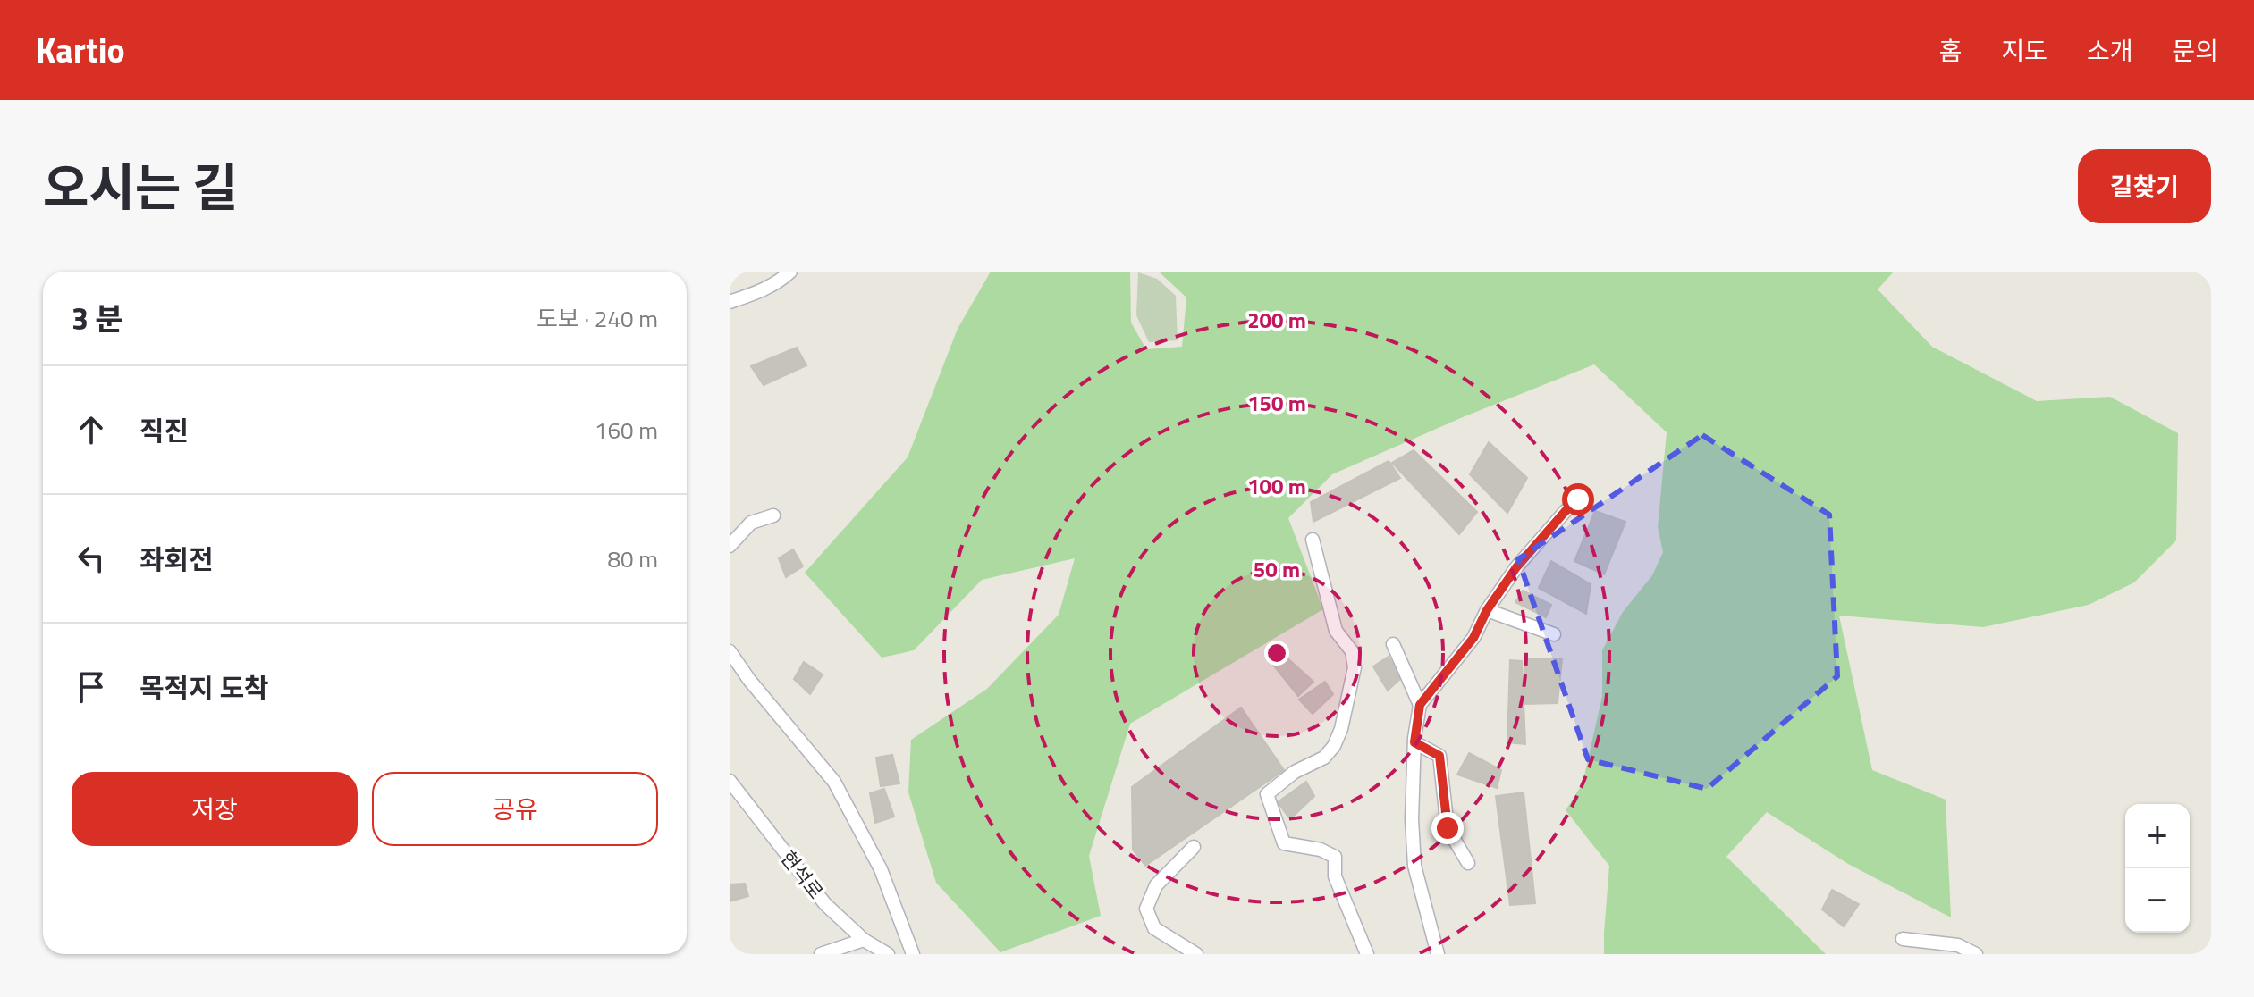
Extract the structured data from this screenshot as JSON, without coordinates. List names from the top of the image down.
{
  "streets": {
    "street": ["현석로"]
  },
  "page": {
    "header": "Kartio",
    "nav": [
      "홈",
      "지도",
      "소개",
      "문의"
    ],
    "title": "오시는 길",
    "buttons": [
      "길찾기",
      ["저장", "공유"]
    ],
    "heading": ["3 분", "도보 · 240 m"],
    "list": [
      ["직진", "160 m"],
      ["좌회전", "80 m"],
      "목적지 도착"
    ],
    "map_buttons": ["+", "−"]
  },
  "rings": [
    "200 m",
    "150 m",
    "100 m",
    "50 m"
  ]
}
